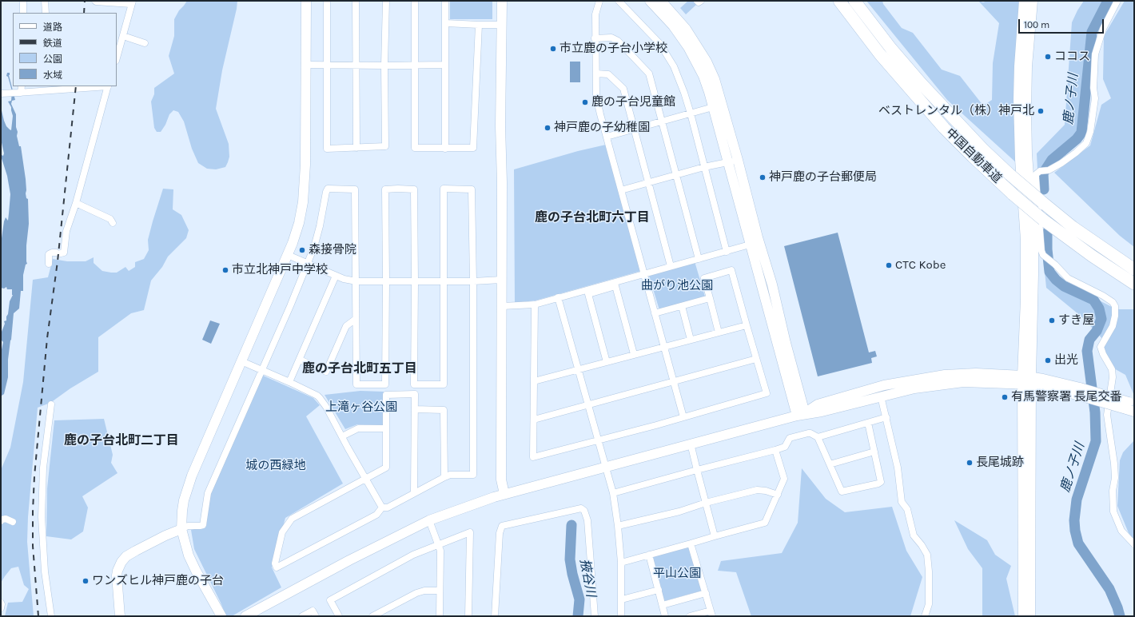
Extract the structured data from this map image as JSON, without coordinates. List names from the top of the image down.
{
  "streets": {
    "highway": ["中国自動車道"]
  },
  "districts": ["鹿の子台北町六丁目", "鹿の子台北町五丁目", "鹿の子台北町二丁目"],
  "water": ["鹿ノ子川", "掖谷川"],
  "parks": [
    "曲がり池公園",
    "上滝ヶ谷公園",
    "城の西緑地",
    "平山公園"
  ],
  "places": [
    "市立鹿の子台小学校",
    "ココス",
    "鹿の子台児童館",
    "ベストレンタル（株）神戸北",
    "神戸鹿の子幼稚園",
    "神戸鹿の子台郵便局",
    "森接骨院",
    "CTC Kobe",
    "市立北神戸中学校",
    "すき屋",
    "出光",
    "有馬警察署 長尾交番",
    "長尾城跡",
    "ワンズヒル神戸鹿の子台"
  ],
  "legend": [
    "道路",
    "鉄道",
    "公園",
    "水域"
  ],
  "scale_bar": "100 m"
}
